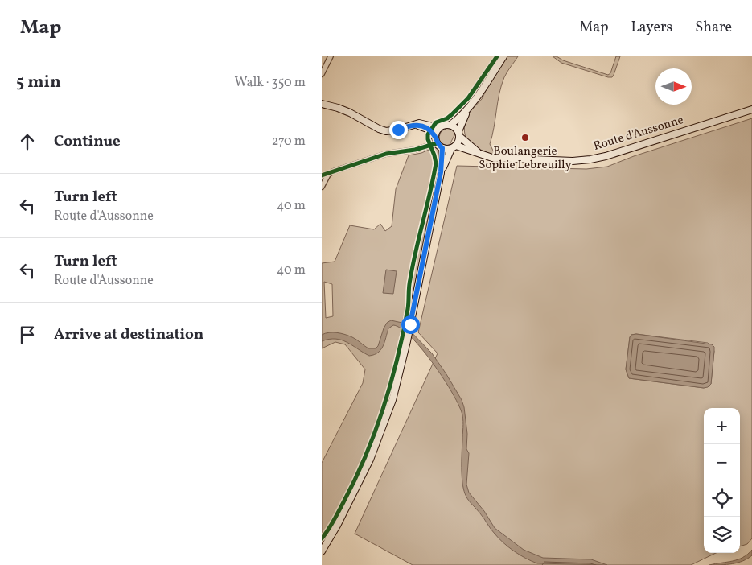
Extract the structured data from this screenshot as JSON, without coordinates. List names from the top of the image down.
{
  "streets": {
    "main road": ["Route d'Aussonne"]
  },
  "places": ["Boulangerie Sophie Lebreuilly"],
  "north": "right",
  "page": {
    "header": "Map",
    "nav": ["Map", "Layers", "Share"],
    "heading": ["5 min", "Walk · 350 m"],
    "list": [
      ["Continue", "270 m"],
      ["Turn left", "Route d'Aussonne", "40 m"],
      ["Turn left", "Route d'Aussonne", "40 m"],
      "Arrive at destination"
    ],
    "map_buttons": ["+", "−"]
  }
}
